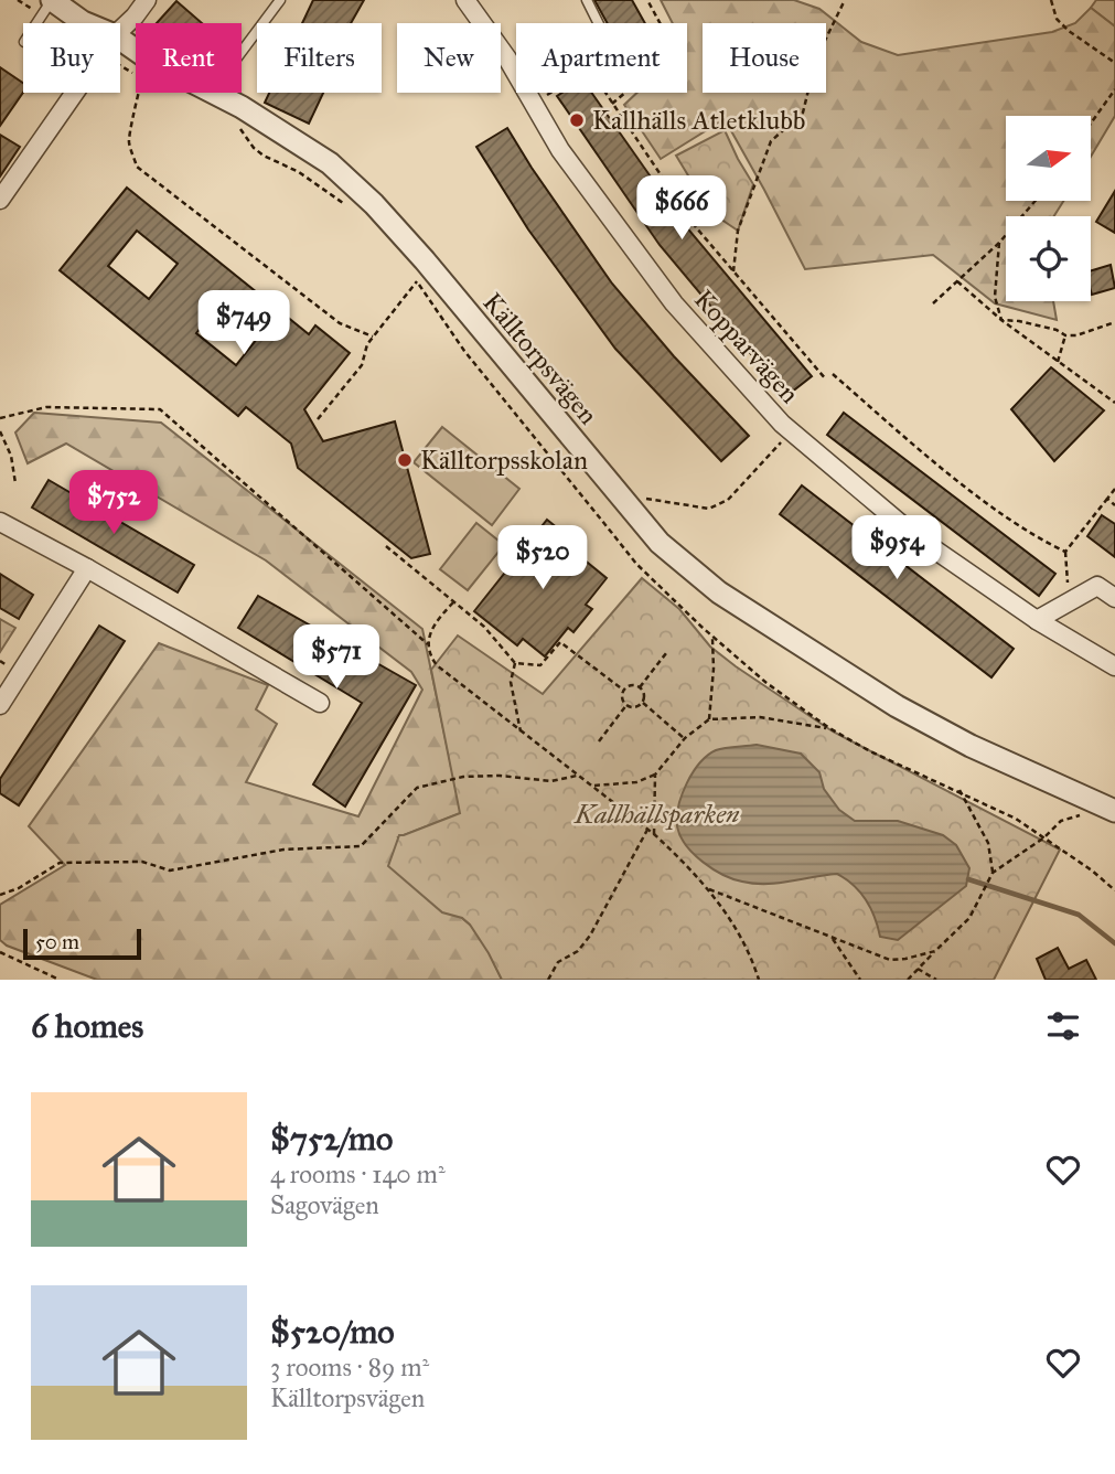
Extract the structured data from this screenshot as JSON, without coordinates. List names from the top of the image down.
{
  "streets": {
    "street": ["Kopparvägen", "Källtorpsvägen"]
  },
  "parks": ["Kallhällsparken"],
  "places": ["Kallhälls Atletklubb", "Källtorpsskolan"],
  "scale_bar": "50 m",
  "north": "right",
  "page": {
    "chip": [
      "Buy",
      "Rent",
      "Filters",
      "New",
      "Apartment",
      "House"
    ],
    "price": [
      "$666",
      "$749",
      "$752",
      "$954",
      "$520",
      "$571"
    ],
    "scale": "50 m",
    "heading": "6 homes",
    "list": [
      {
        "name": "$752/mo",
        "note": "4 rooms · 140 m² · Sagovägen"
      },
      {
        "name": "$520/mo",
        "note": "3 rooms · 89 m² · Källtorpsvägen"
      }
    ]
  }
}
